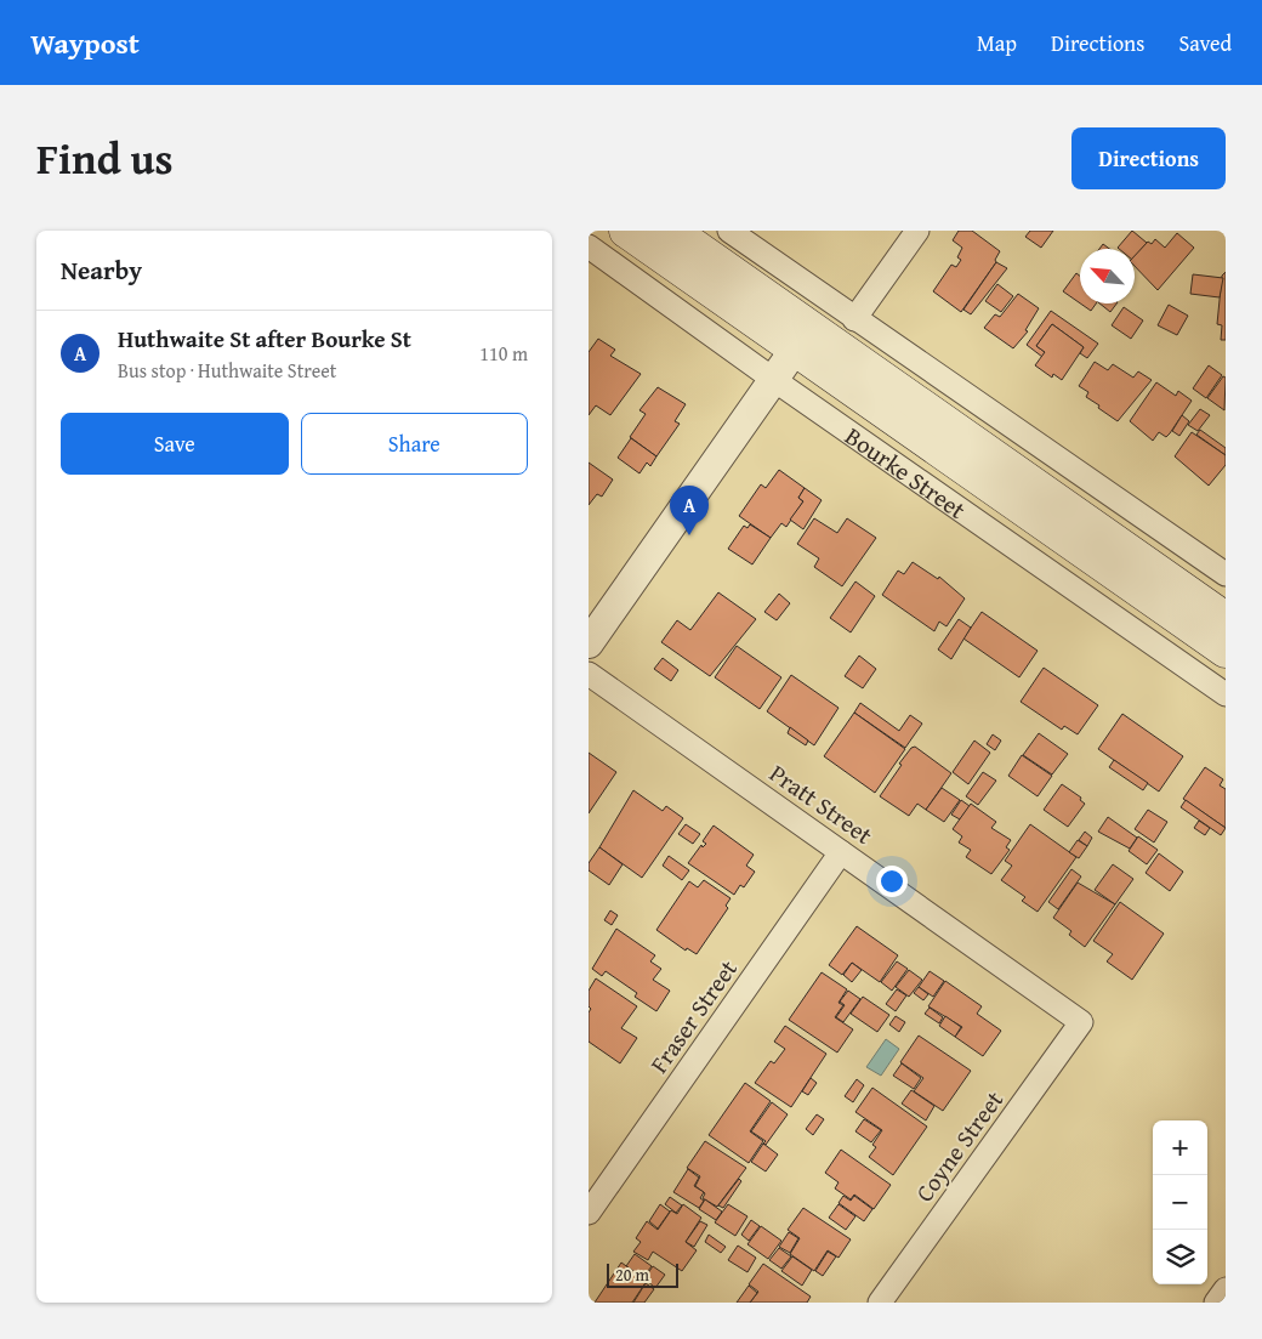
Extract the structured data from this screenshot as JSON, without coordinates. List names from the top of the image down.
{
  "streets": {
    "main road": ["Bourke Street"],
    "street": ["Pratt Street", "Fraser Street", "Coyne Street"]
  },
  "crossings": [
    ["Pratt Street", "Fraser Street"],
    ["Pratt Street", "Coyne Street"]
  ],
  "scale_bar": "20 m",
  "north": "top left",
  "page": {
    "header": "Waypost",
    "nav": ["Map", "Directions", "Saved"],
    "title": "Find us",
    "buttons": [
      "Directions",
      ["Save", "Share"]
    ],
    "heading": "Nearby",
    "list": [
      {
        "mark": "A",
        "name": "Huthwaite St after Bourke St",
        "note": "Bus stop · Huthwaite Street",
        "value": "110 m"
      }
    ],
    "pins": "A",
    "map_buttons": ["+", "−"],
    "scale": "20 m"
  }
}
